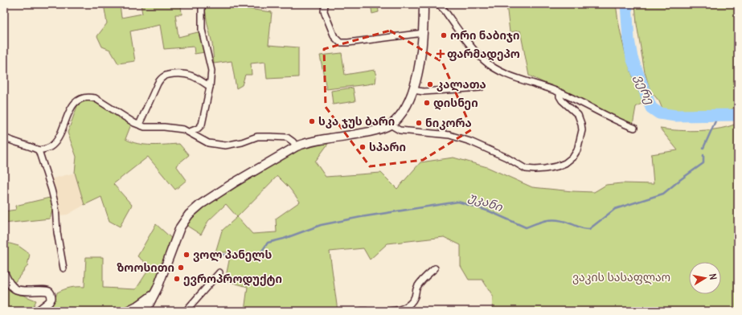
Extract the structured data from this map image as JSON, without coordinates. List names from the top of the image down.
{
  "water": ["ვერე", "უკანი"],
  "parks": ["ვაკის სასაფლაო"],
  "places": {
    "other": [
      "ორი ნაბიჯი",
      "კალათა",
      "დისნეი",
      "სკა ჯუს ბარი",
      "ნიკორა",
      "სპარი",
      "ვოლ პანელს",
      "ზოოსითი",
      "ევროპროდუქტი"
    ],
    "health": ["ფარმადეპო"]
  },
  "north": "right"
}
